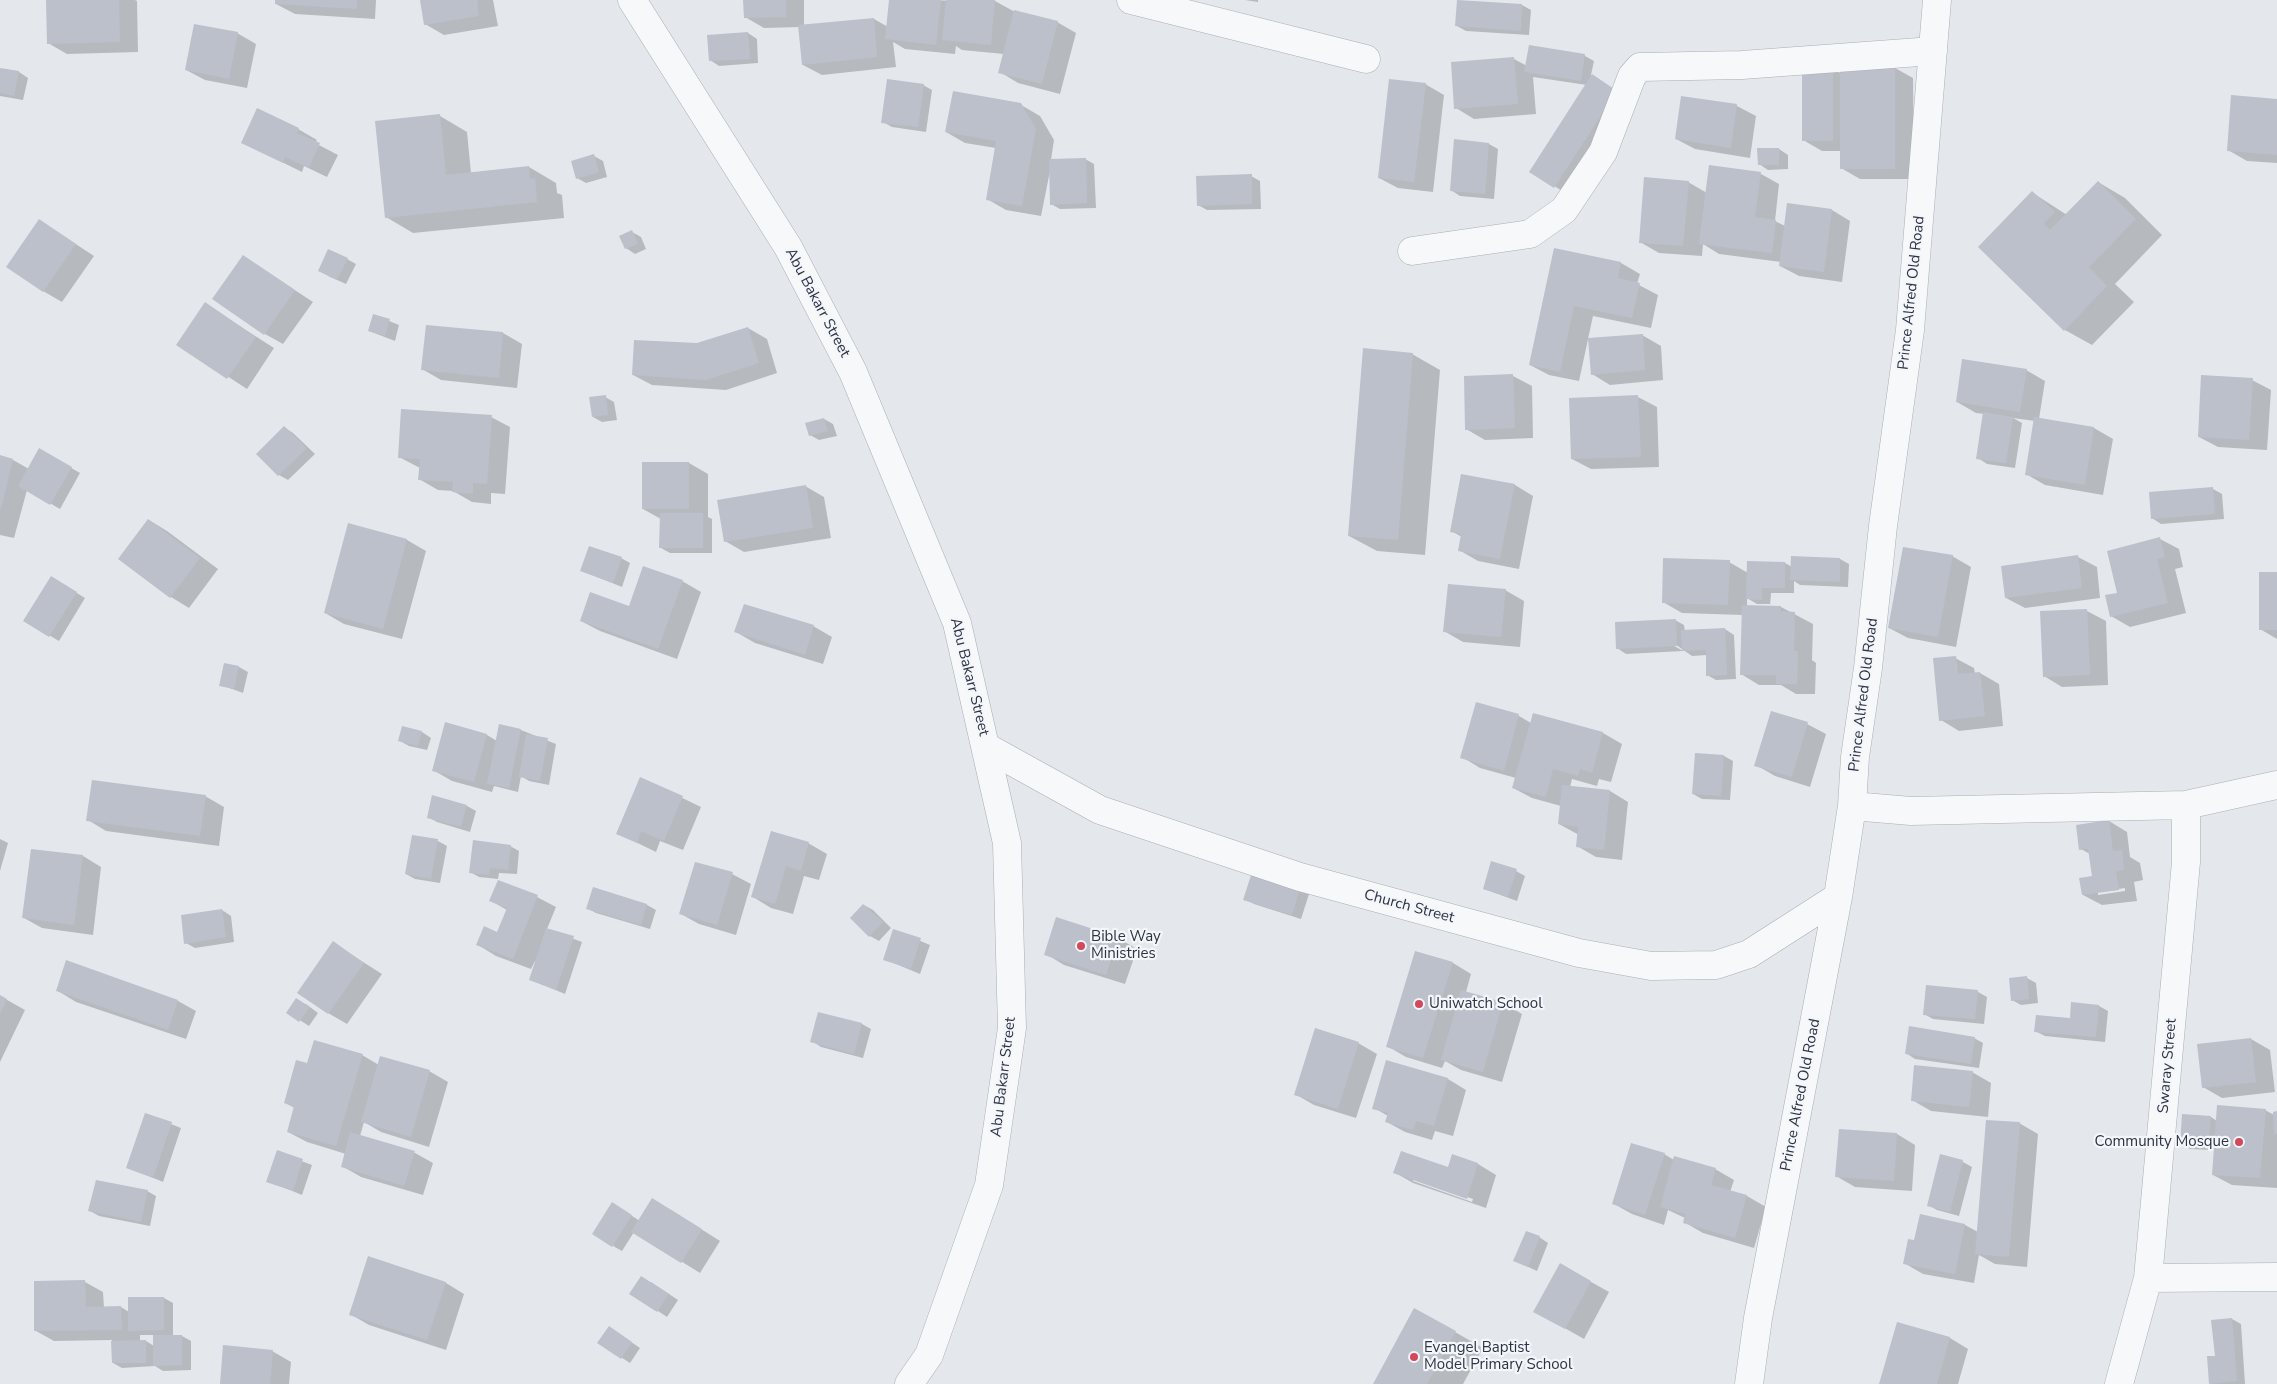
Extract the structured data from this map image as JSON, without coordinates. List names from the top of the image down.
{
  "streets": {
    "street": [
      "Prince Alfred Old Road",
      "Abu Bakarr Street",
      "Church Street",
      "Swaray Street"
    ]
  },
  "crossings": [
    ["Prince Alfred Old Road", "Church Street"],
    ["Abu Bakarr Street", "Church Street"]
  ],
  "places": [
    "Bible Way Ministries",
    "Uniwatch School",
    "Community Mosque",
    "Evangel Baptist Model Primary School"
  ]
}
